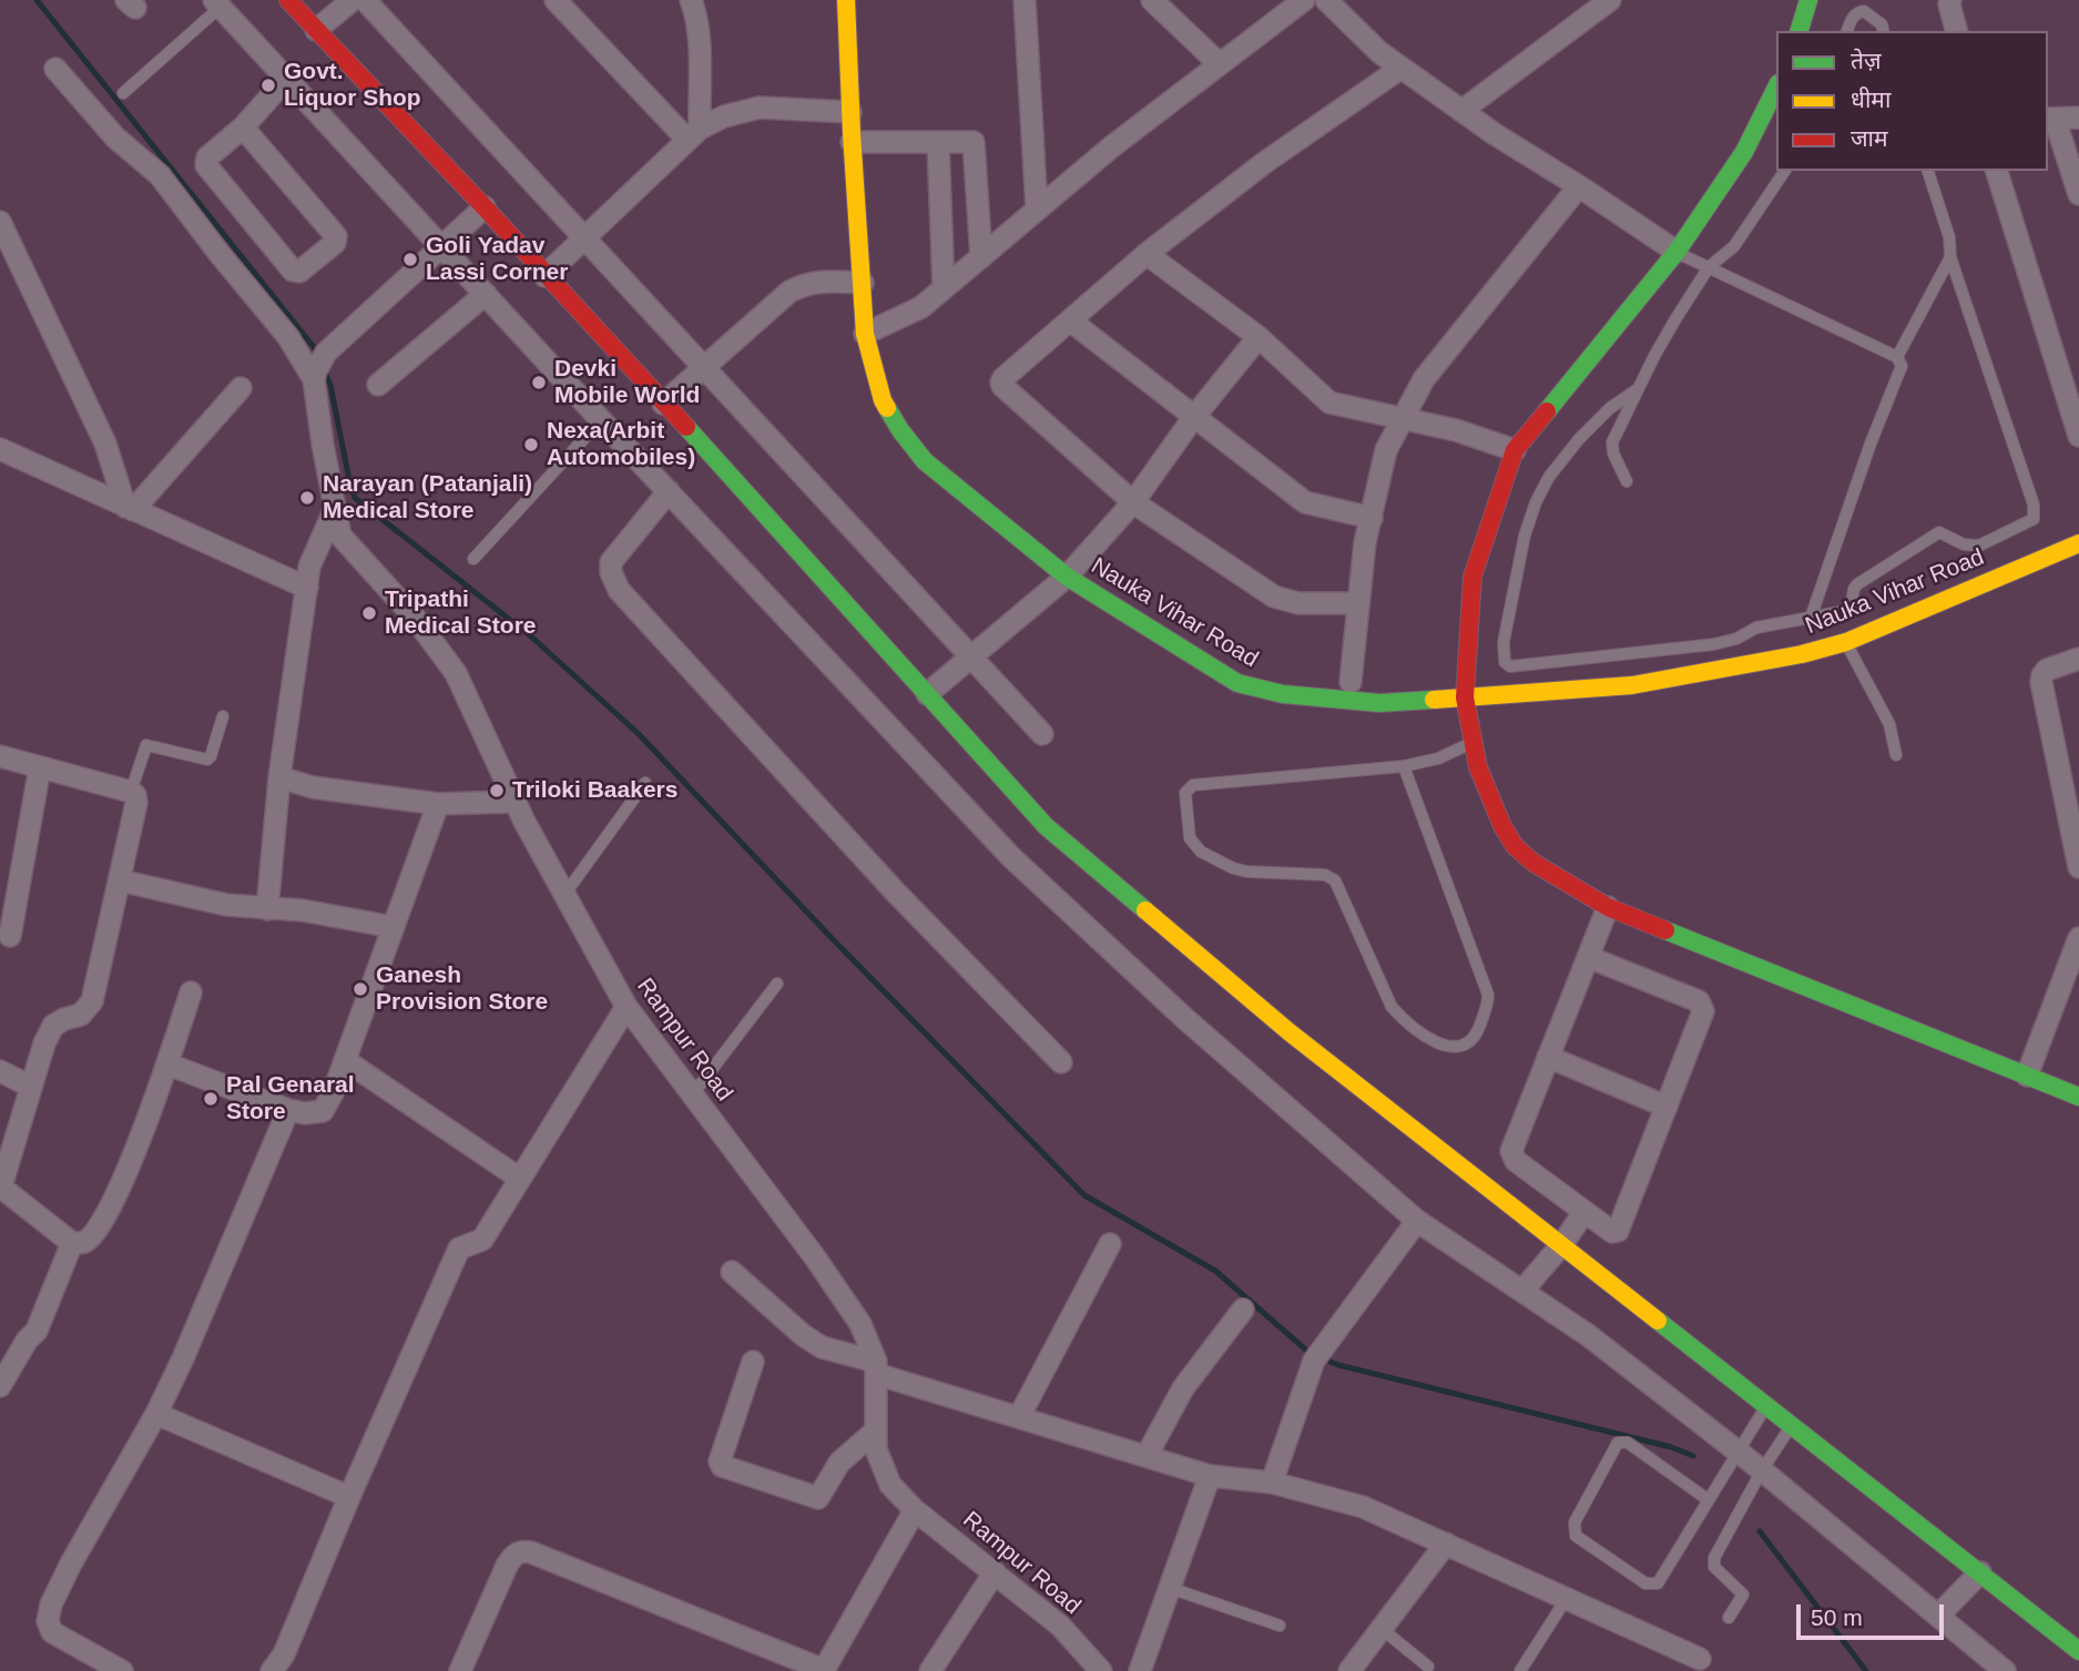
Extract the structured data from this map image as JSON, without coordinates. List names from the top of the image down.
{
  "streets": {
    "street": ["Nauka Vihar Road", "Rampur Road"]
  },
  "places": [
    "Govt. Liquor Shop",
    "Goli Yadav Lassi Corner",
    "Devki Mobile World",
    "Nexa(Arbit Automobiles)",
    "Narayan (Patanjali) Medical Store",
    "Tripathi Medical Store",
    "Triloki Baakers",
    "Ganesh Provision Store",
    "Pal Genaral Store"
  ],
  "legend": ["तेज़", "धीमा", "जाम"],
  "scale_bar": "50 m"
}
